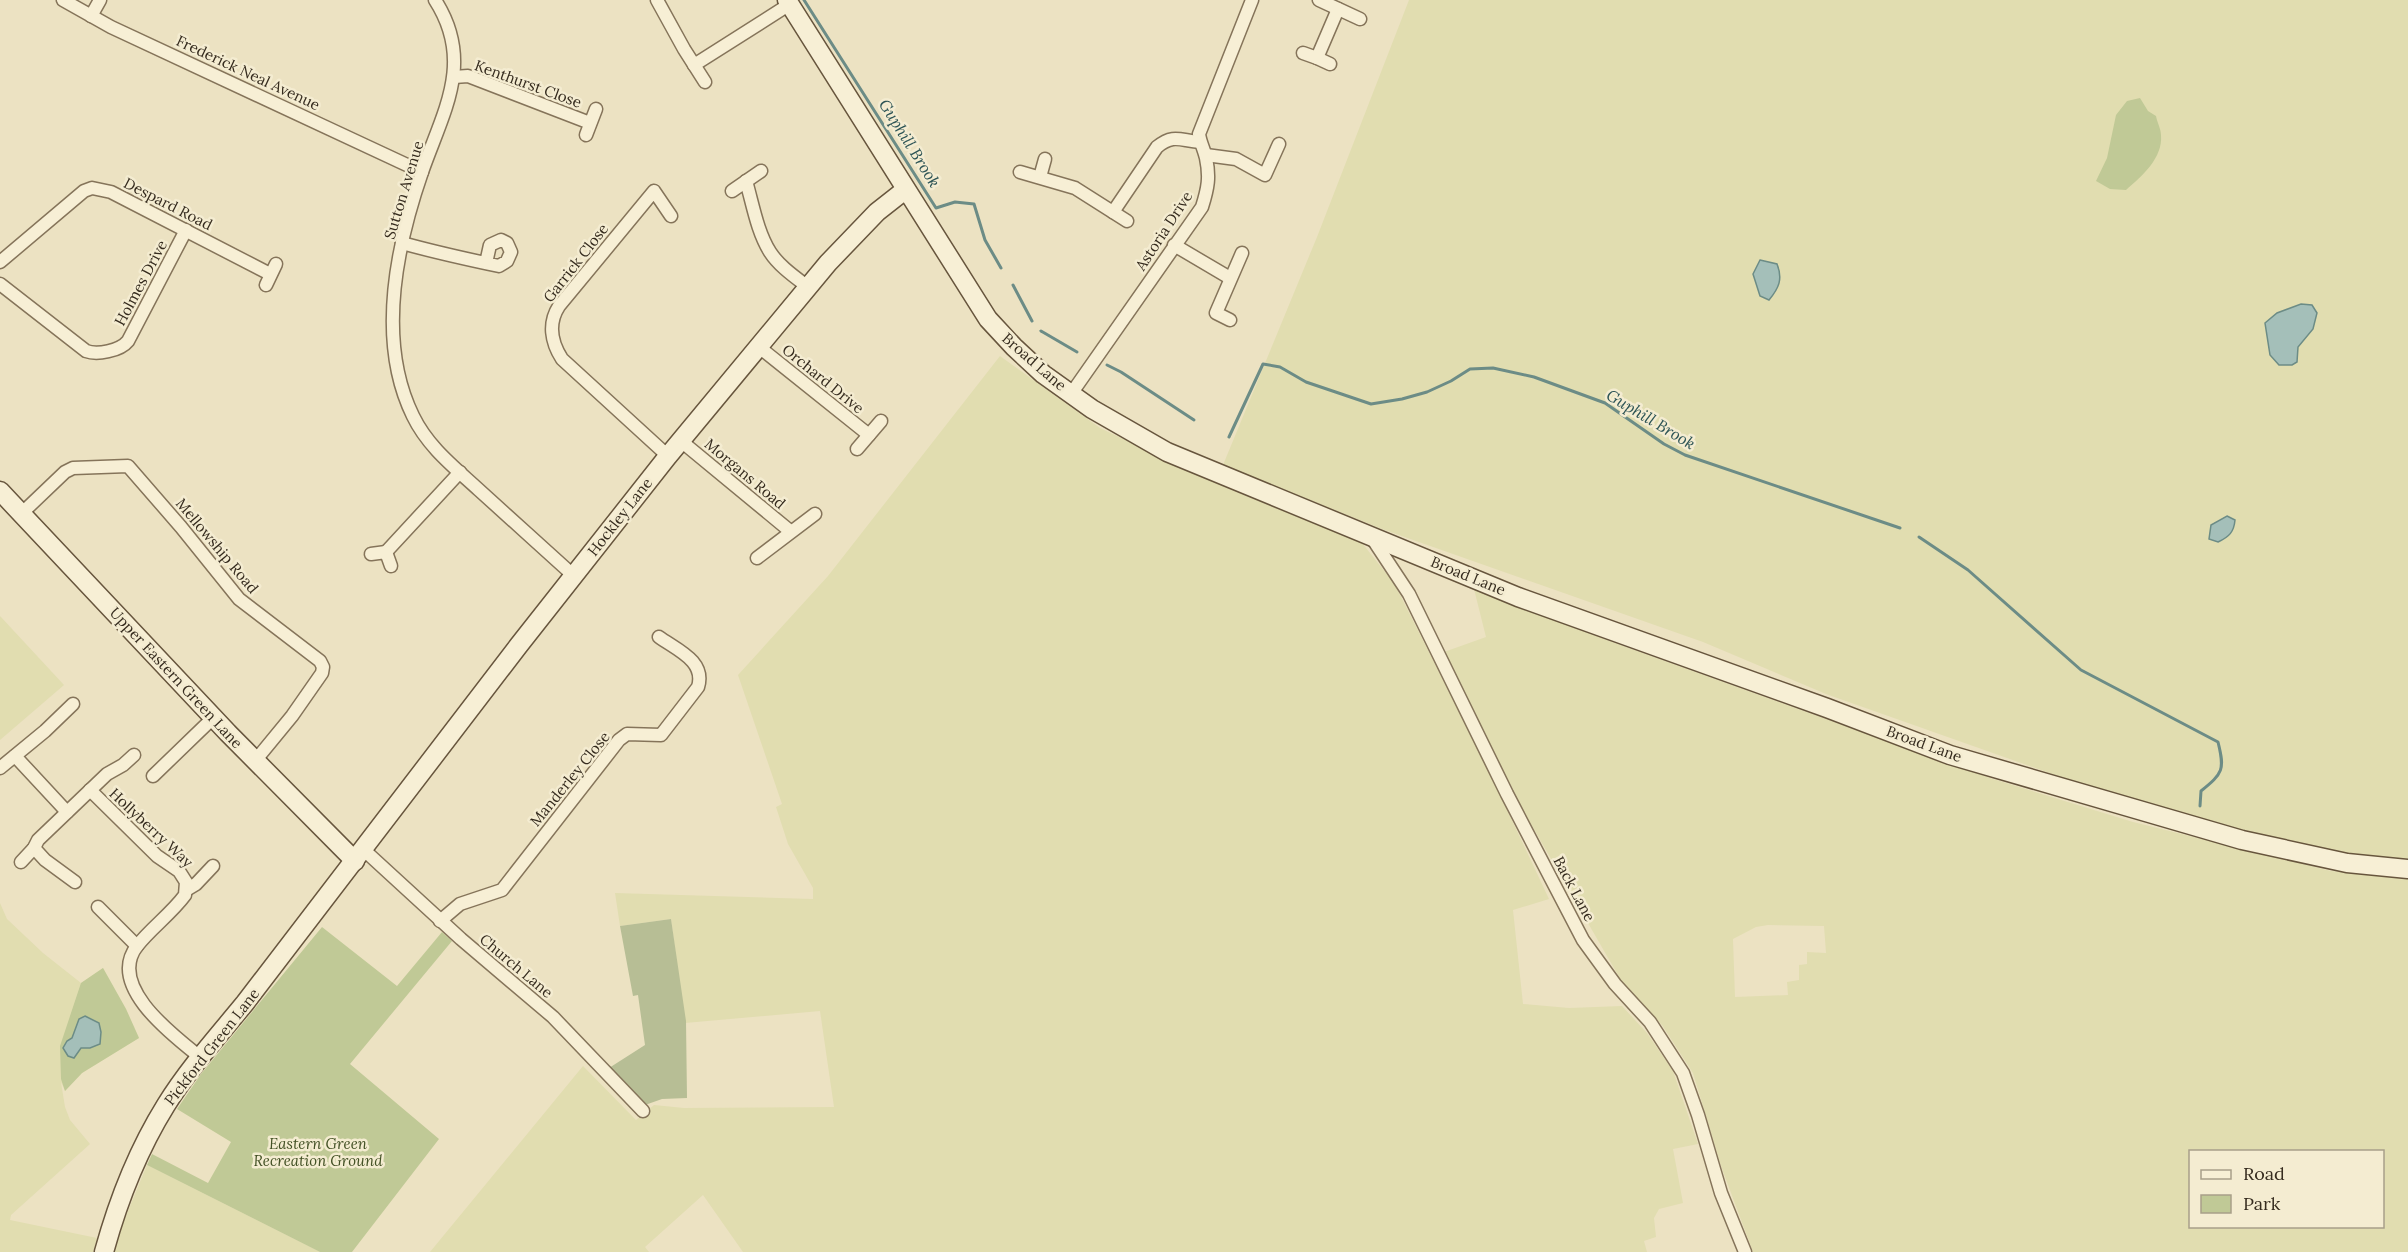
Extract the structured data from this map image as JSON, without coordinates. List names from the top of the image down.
{
  "streets": {
    "street": [
      "Frederick Neal Avenue",
      "Kenthurst Close",
      "Sutton Avenue",
      "Despard Road",
      "Astoria Drive",
      "Garrick Close",
      "Holmes Drive",
      "Broad Lane",
      "Orchard Drive",
      "Morgans Road",
      "Hockley Lane",
      "Mellowship Road",
      "Upper Eastern Green Lane",
      "Manderley Close",
      "Hollyberry Way",
      "Back Lane",
      "Church Lane",
      "Pickford Green Lane"
    ]
  },
  "crossings": [
    ["Frederick Neal Avenue", "Sutton Avenue"],
    ["Kenthurst Close", "Sutton Avenue"],
    ["Sutton Avenue", "Hockley Lane"],
    ["Despard Road", "Holmes Drive"],
    ["Astoria Drive", "Broad Lane"],
    ["Garrick Close", "Hockley Lane"],
    ["Broad Lane", "Hockley Lane"],
    ["Broad Lane", "Back Lane"],
    ["Orchard Drive", "Hockley Lane"],
    ["Morgans Road", "Hockley Lane"],
    ["Hockley Lane", "Upper Eastern Green Lane"],
    ["Hockley Lane", "Church Lane"],
    ["Hockley Lane", "Pickford Green Lane"],
    ["Mellowship Road", "Upper Eastern Green Lane"],
    ["Upper Eastern Green Lane", "Church Lane"],
    ["Upper Eastern Green Lane", "Pickford Green Lane"],
    ["Manderley Close", "Church Lane"],
    ["Church Lane", "Pickford Green Lane"]
  ],
  "water": ["Guphill Brook"],
  "parks": ["Eastern Green Recreation Ground"],
  "legend": ["Road", "Park"]
}
